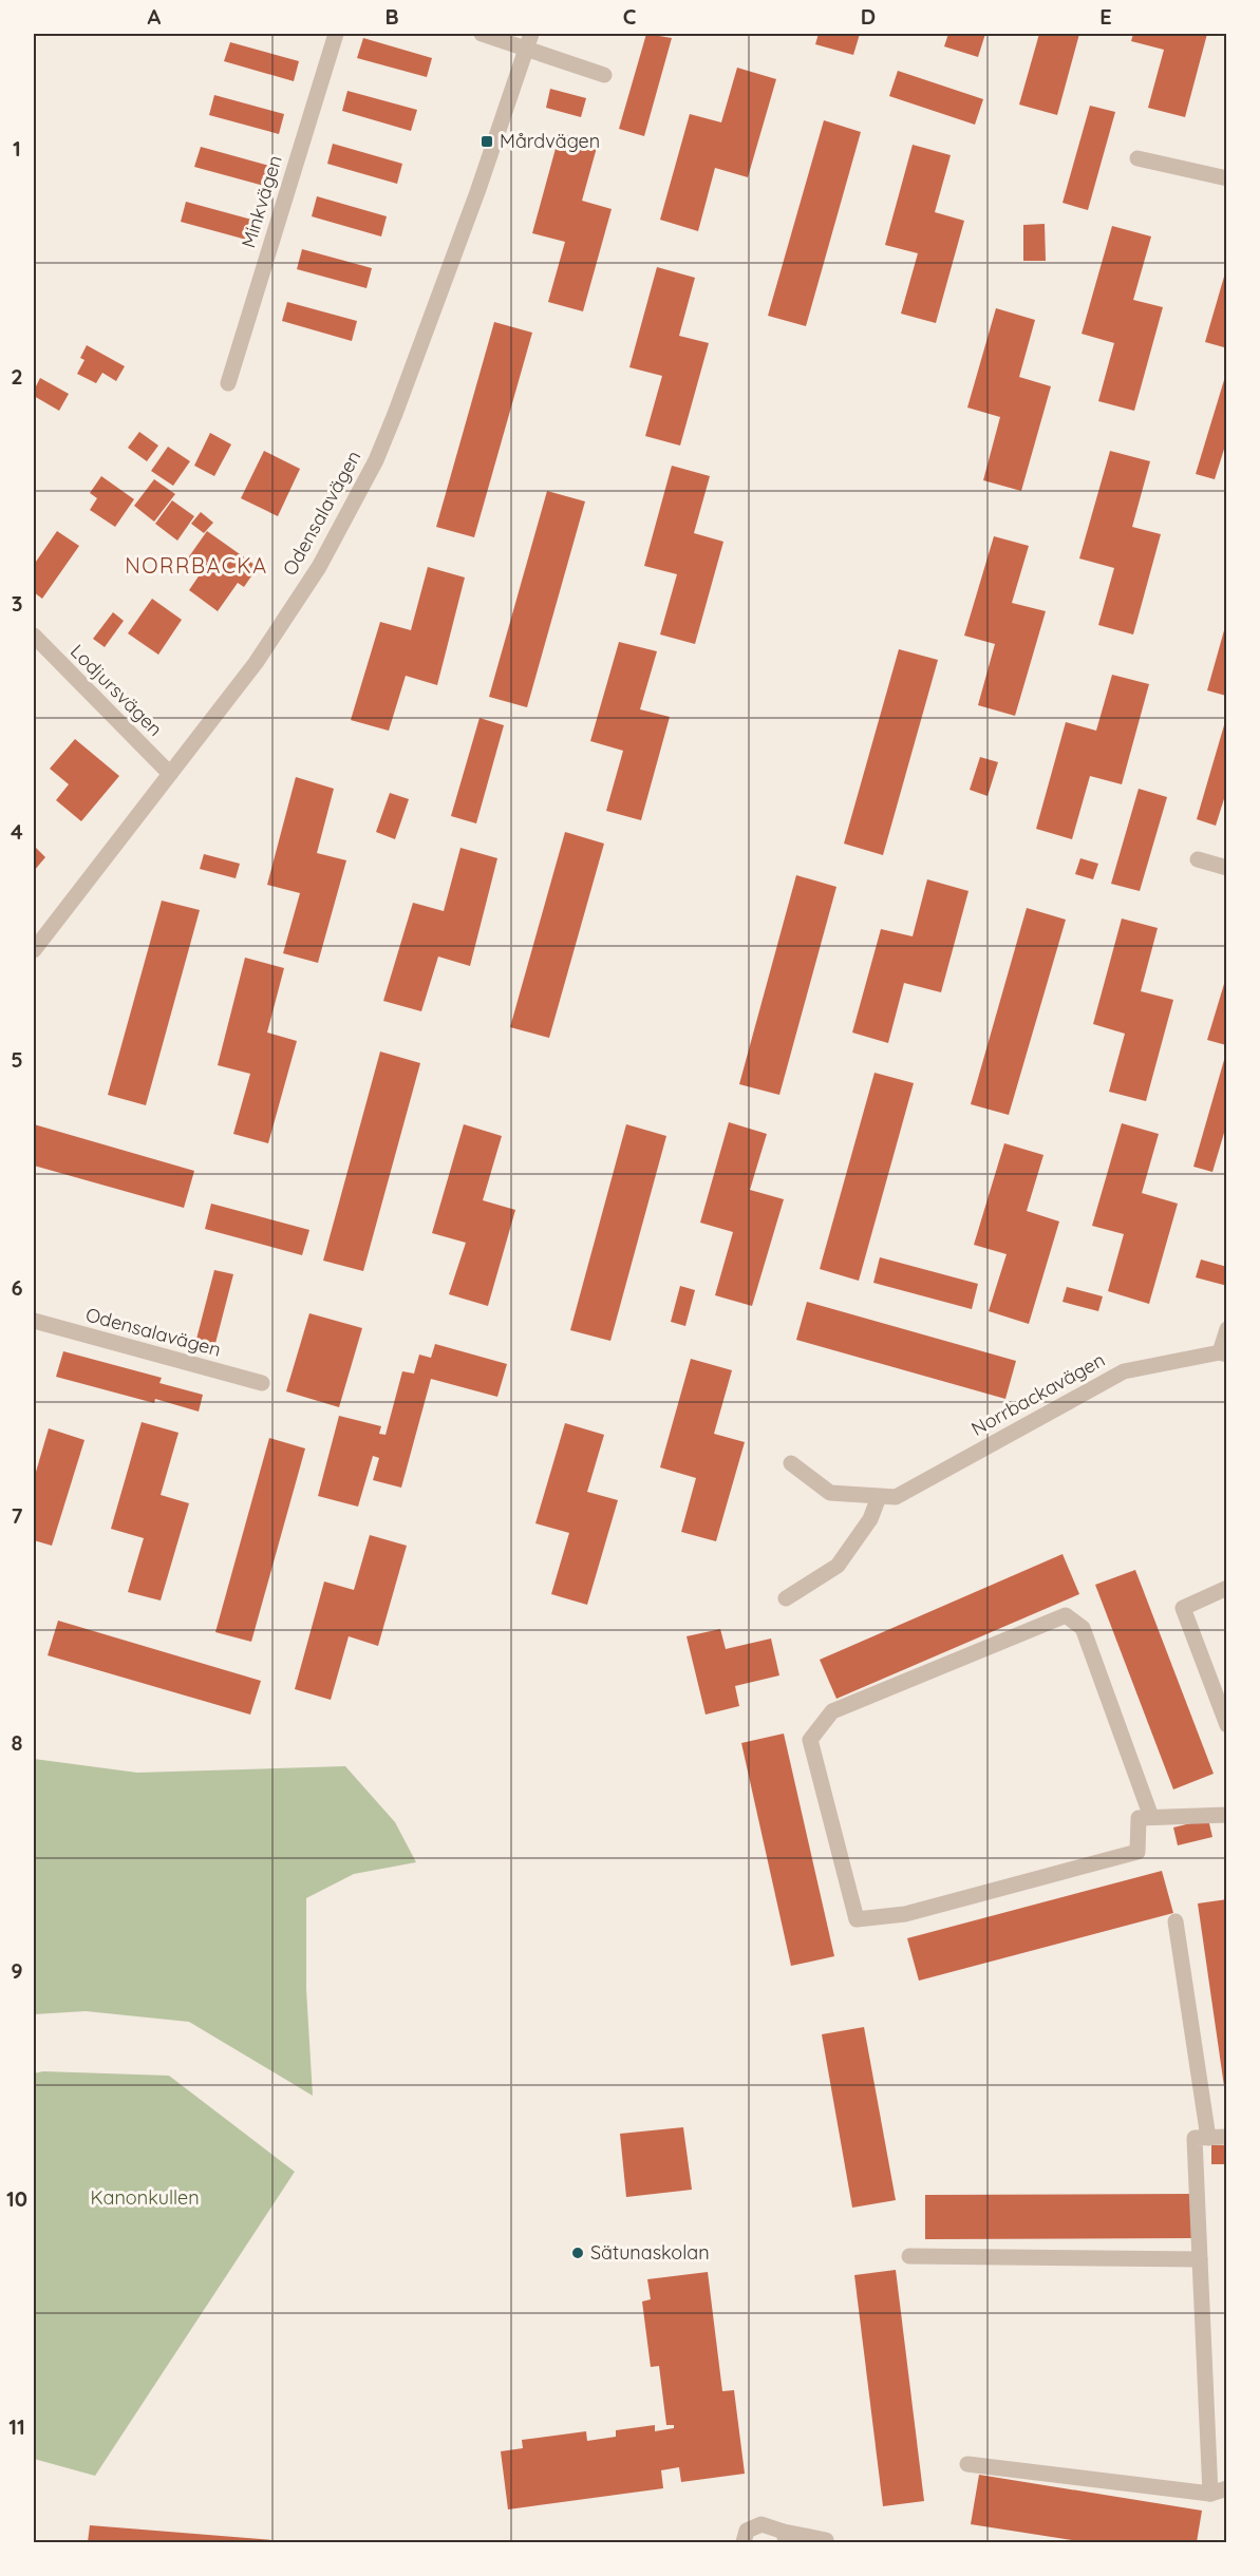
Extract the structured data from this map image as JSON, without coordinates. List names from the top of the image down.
{
  "streets": {
    "street": [
      "Minkvägen",
      "Odensalavägen",
      "Lodjursvägen",
      "Norrbackavägen"
    ]
  },
  "crossings": [
    ["Odensalavägen", "Lodjursvägen"]
  ],
  "districts": ["NORRBACKA"],
  "parks": ["Kanonkullen"],
  "places": {
    "transit": ["Mårdvägen"],
    "other": ["Sätunaskolan"]
  },
  "grid": {
    "columns": [
      "A",
      "B",
      "C",
      "D",
      "E"
    ],
    "rows": [
      "1",
      "2",
      "3",
      "4",
      "5",
      "6",
      "7",
      "8",
      "9",
      "10",
      "11"
    ]
  }
}
